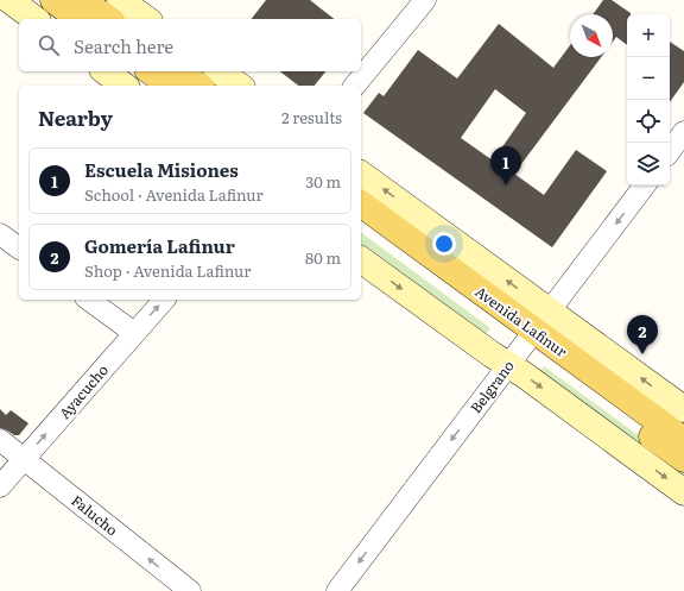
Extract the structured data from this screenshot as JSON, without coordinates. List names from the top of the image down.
{
  "streets": {
    "main road": ["Avenida Lafinur"],
    "street": ["Belgrano", "Ayacucho", "Falucho"]
  },
  "crossings": [
    ["Avenida Lafinur", "Belgrano"],
    ["Ayacucho", "Falucho"]
  ],
  "one_way": ["Belgrano", "Ayacucho", "Falucho"],
  "north": "bottom right",
  "page": {
    "map_buttons": ["+", "−"],
    "search": "Search here",
    "heading": ["Nearby", "2 results"],
    "pins": ["1", "2"],
    "list": [
      {
        "mark": "1",
        "name": "Escuela Misiones",
        "note": "School · Avenida Lafinur",
        "value": "30 m"
      },
      {
        "mark": "2",
        "name": "Gomería Lafinur",
        "note": "Shop · Avenida Lafinur",
        "value": "80 m"
      }
    ]
  }
}
